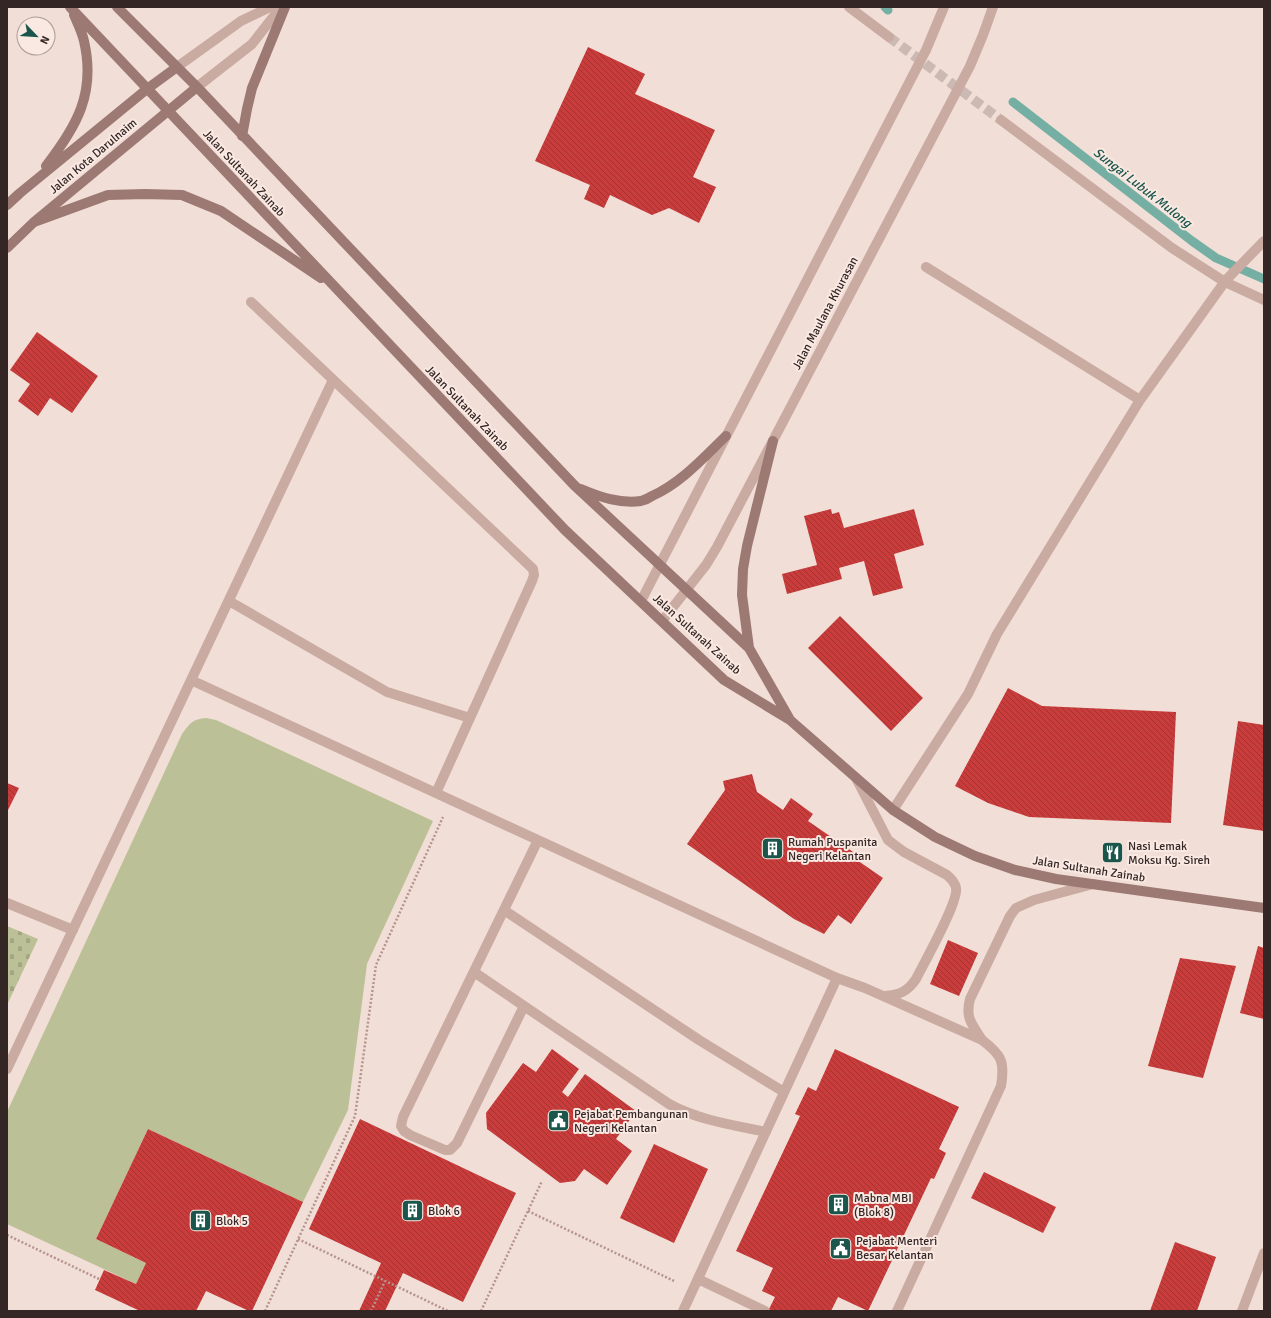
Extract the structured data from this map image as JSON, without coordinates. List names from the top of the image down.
{
  "streets": {
    "main road": ["Jalan Kota Darulnaim", "Jalan Sultanah Zainab"],
    "street": ["Jalan Maulana Khurasan"]
  },
  "crossings": [
    ["Jalan Kota Darulnaim", "Jalan Sultanah Zainab"],
    ["Jalan Sultanah Zainab", "Jalan Maulana Khurasan"]
  ],
  "water": ["Sungai Lubuk Mulong"],
  "places": {
    "building": [
      "Rumah Puspanita Negeri Kelantan",
      "Mabna MBI (Blok 8)",
      "Blok 6",
      "Blok 5"
    ],
    "restaurant": ["Nasi Lemak Moksu Kg. Sireh"],
    "public building": ["Pejabat Pembangunan Negeri Kelantan", "Pejabat Menteri Besar Kelantan"]
  },
  "north": "bottom right"
}
